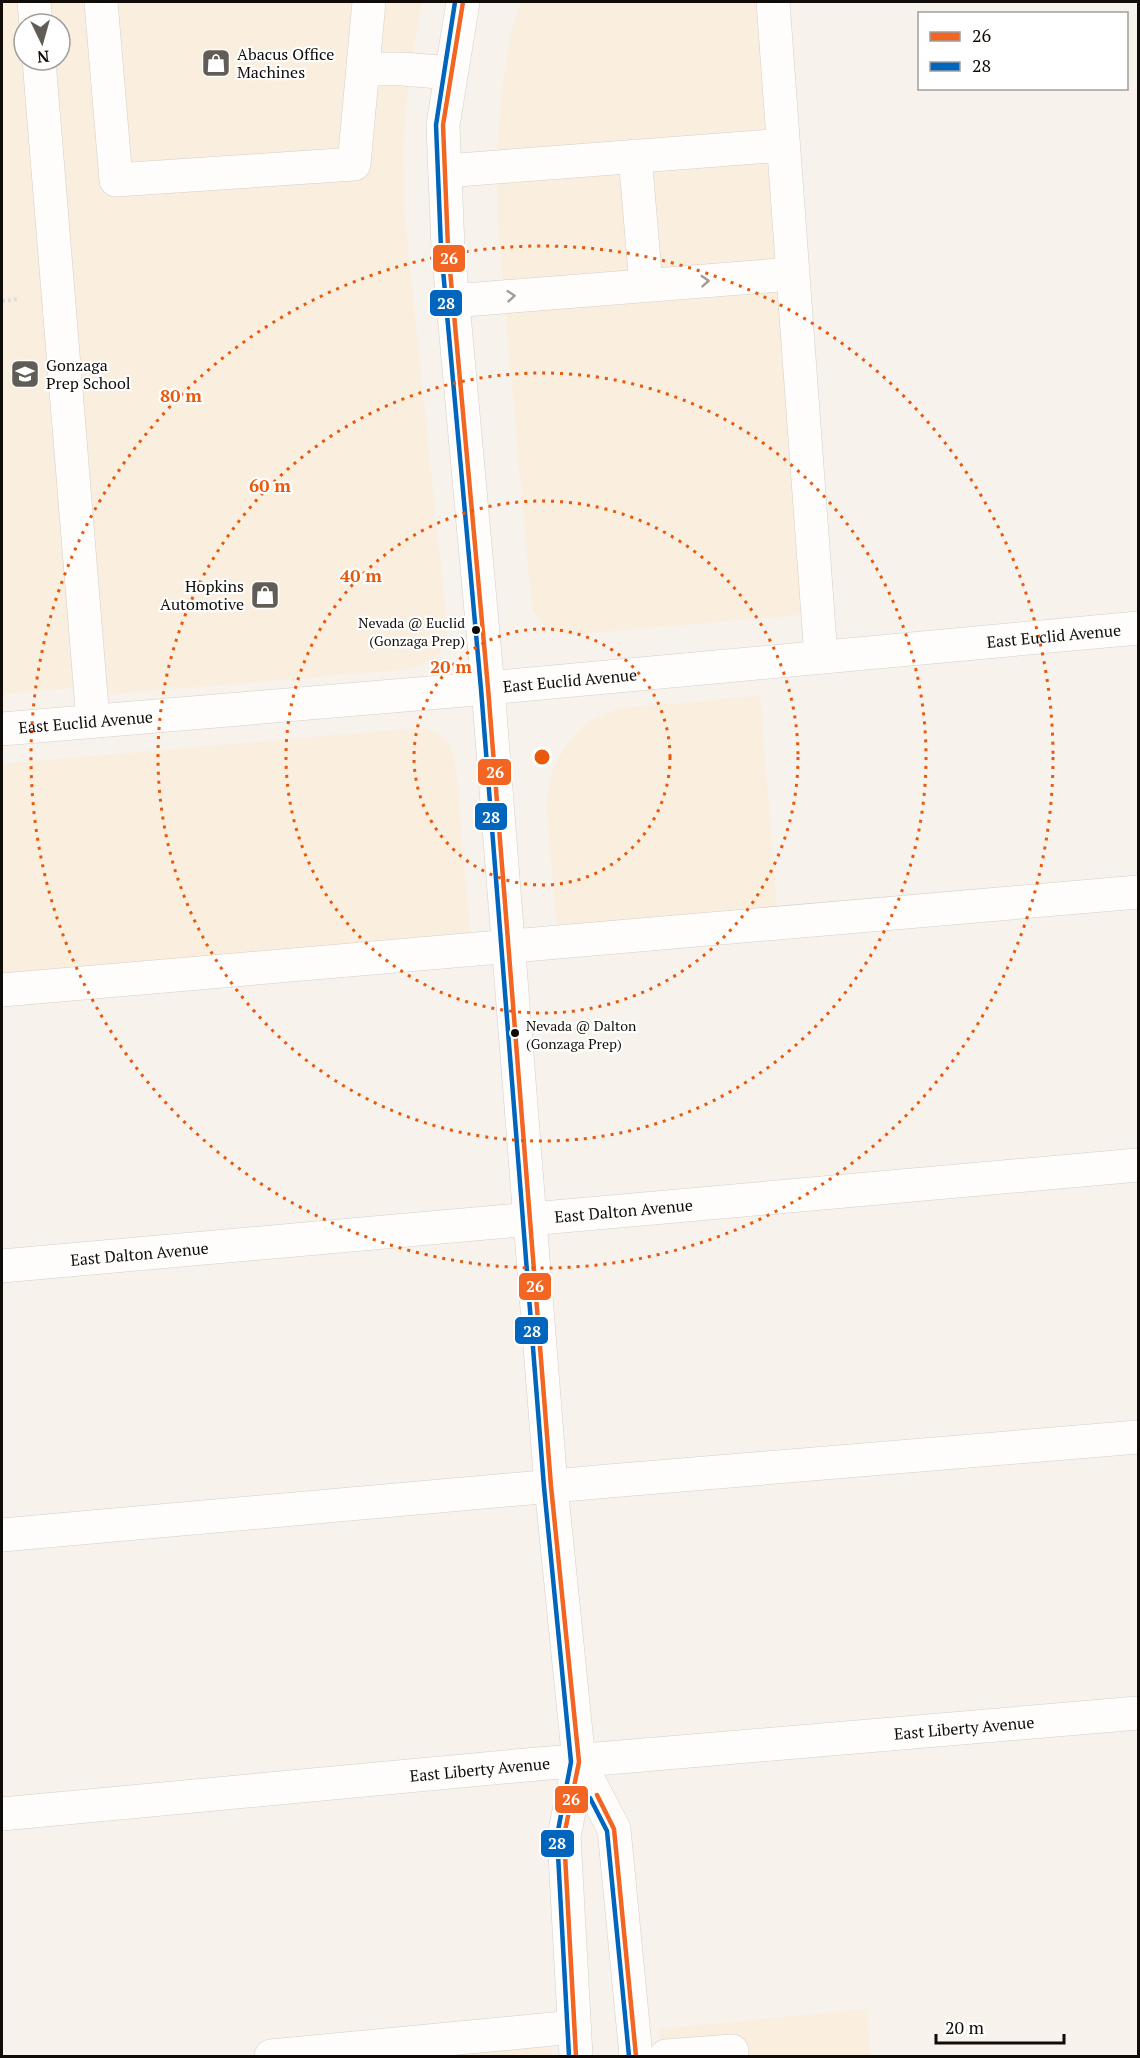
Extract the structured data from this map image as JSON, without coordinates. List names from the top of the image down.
{
  "streets": {
    "street": ["East Euclid Avenue", "East Dalton Avenue", "East Liberty Avenue"]
  },
  "places": {
    "shop": ["Abacus Office Machines", "Hopkins Automotive"],
    "school or university": ["Gonzaga Prep School"],
    "other": ["Nevada @ Euclid (Gonzaga Prep)", "Nevada @ Dalton (Gonzaga Prep)"]
  },
  "lines": ["transit line 26", "transit line 28"],
  "legend": ["26", "28"],
  "scale_bar": "20 m",
  "north": "bottom",
  "rings": [
    "80 m",
    "60 m",
    "40 m",
    "20 m"
  ]
}
